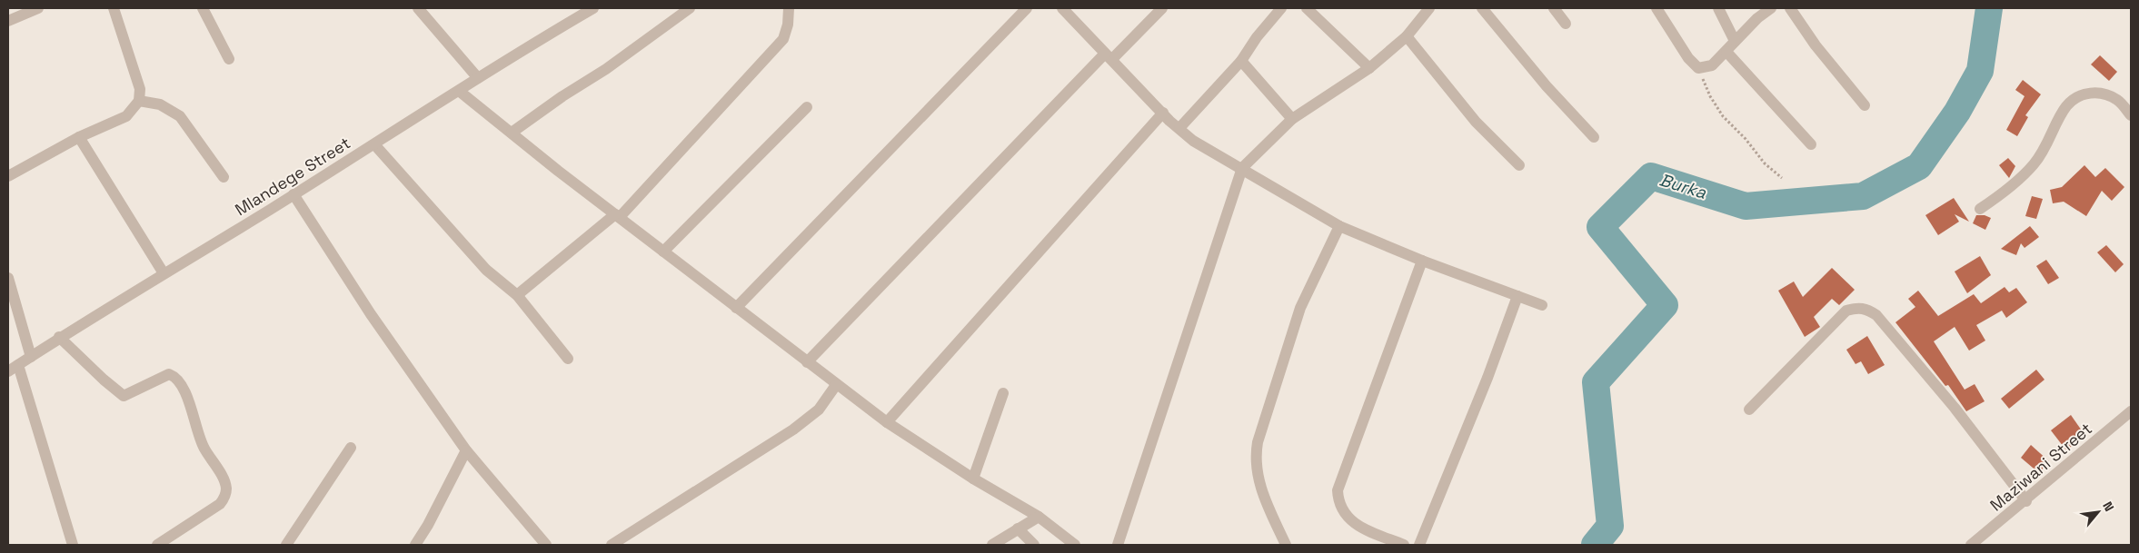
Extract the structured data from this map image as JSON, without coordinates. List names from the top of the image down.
{
  "streets": {
    "street": ["Mlandege Street", "Maziwani Street"]
  },
  "water": ["Burka"],
  "north": "top right"
}
